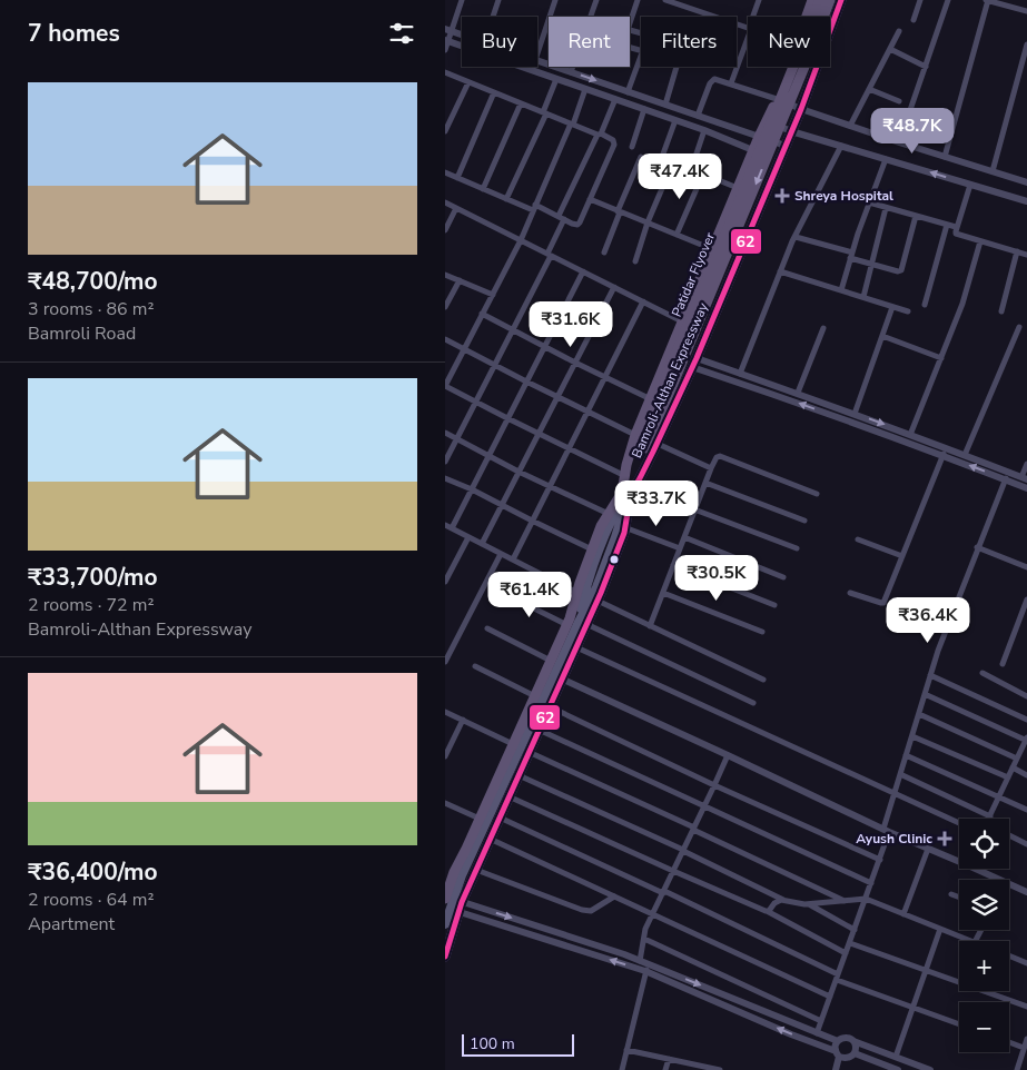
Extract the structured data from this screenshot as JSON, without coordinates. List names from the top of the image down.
{
  "streets": {
    "main road": ["Patidar Flyover", "Bamroli-Althan Expressway"]
  },
  "crossings": [
    ["Patidar Flyover", "Bamroli-Althan Expressway"]
  ],
  "places": {
    "health": ["Shreya Hospital", "Ayush Clinic"]
  },
  "lines": ["transit line 62"],
  "scale_bar": "100 m",
  "page": {
    "heading": "7 homes",
    "chip": [
      "Buy",
      "Rent",
      "Filters",
      "New"
    ],
    "list": [
      {
        "name": "₹48,700/mo",
        "note": "3 rooms · 86 m² · Bamroli Road"
      },
      {
        "name": "₹33,700/mo",
        "note": "2 rooms · 72 m² · Bamroli-Althan Expressway"
      },
      {
        "name": "₹36,400/mo",
        "note": "2 rooms · 64 m² · Apartment"
      }
    ],
    "price": [
      "₹48.7K",
      "₹47.4K",
      "₹31.6K",
      "₹33.7K",
      "₹30.5K",
      "₹61.4K",
      "₹36.4K"
    ],
    "map_buttons": ["+", "−"],
    "scale": "100 m"
  }
}
